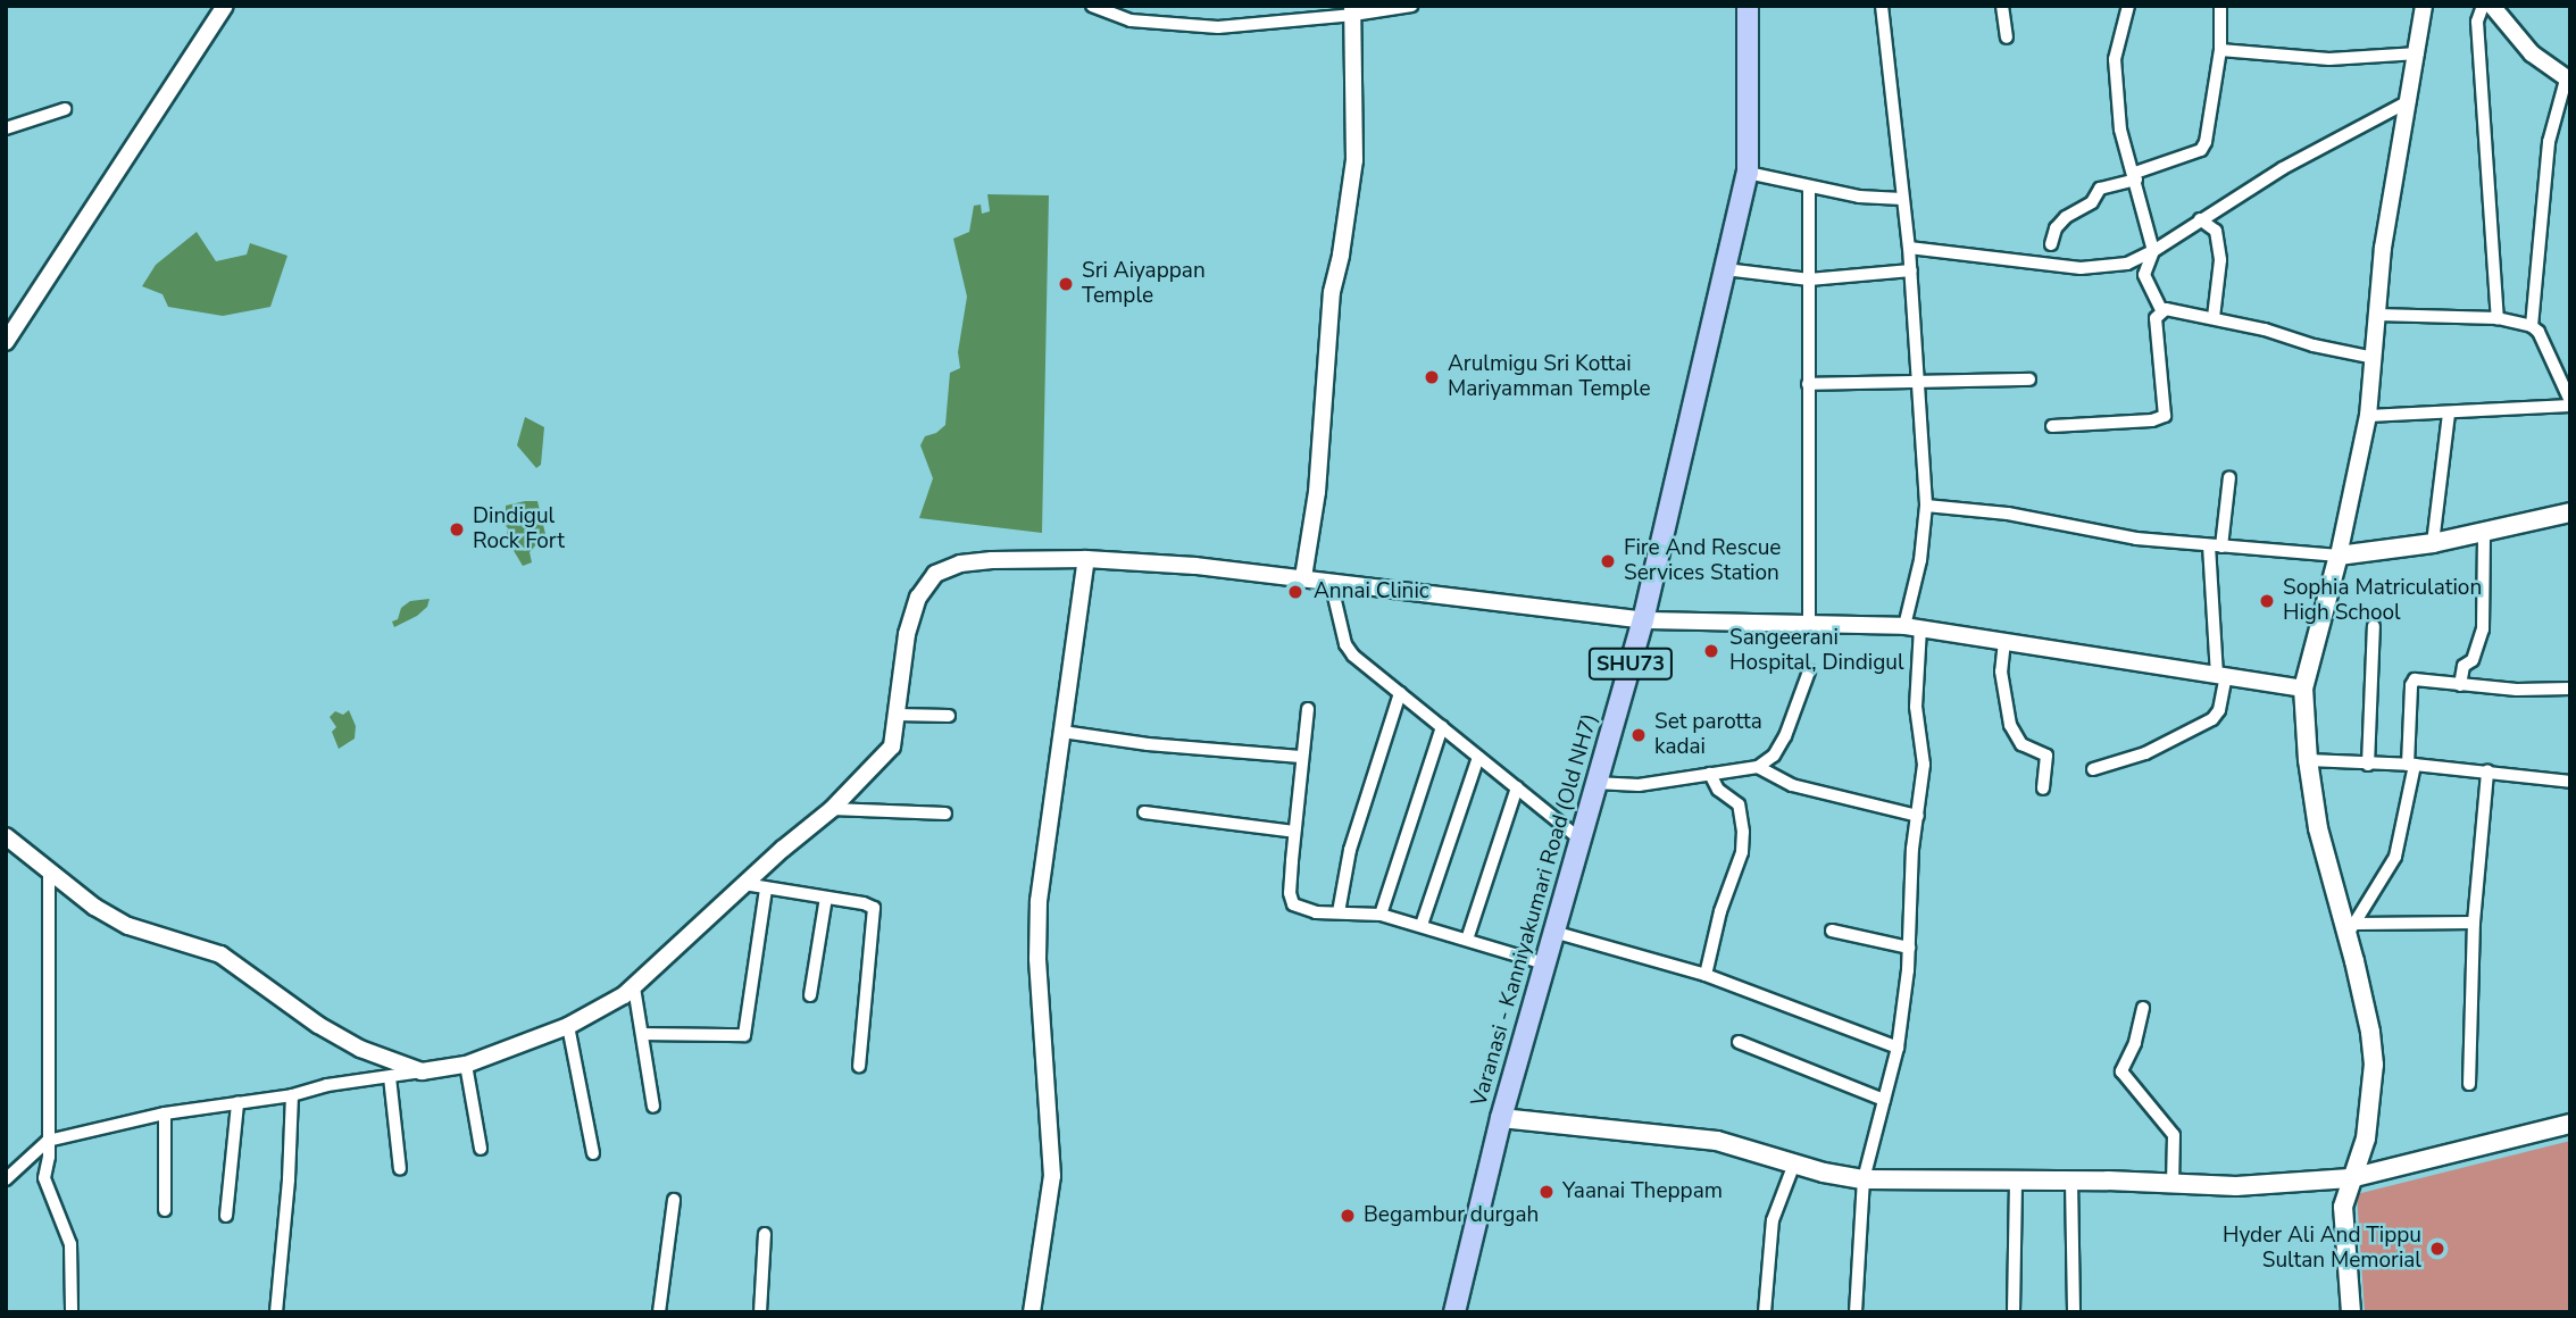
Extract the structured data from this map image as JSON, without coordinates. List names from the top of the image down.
{
  "streets": {
    "main road": ["SHU73", "Varanasi - Kanniyakumari Road (Old NH7)"]
  },
  "places": [
    "Sri Aiyappan Temple",
    "Arulmigu Sri Kottai Mariyamman Temple",
    "Dindigul Rock Fort",
    "Fire And Rescue Services Station",
    "Annai Clinic",
    "Sophia Matriculation High School",
    "Sangeerani Hospital, Dindigul",
    "Set parotta kadai",
    "Yaanai Theppam",
    "Begambur durgah",
    "Hyder Ali And Tippu Sultan Memorial"
  ]
}
